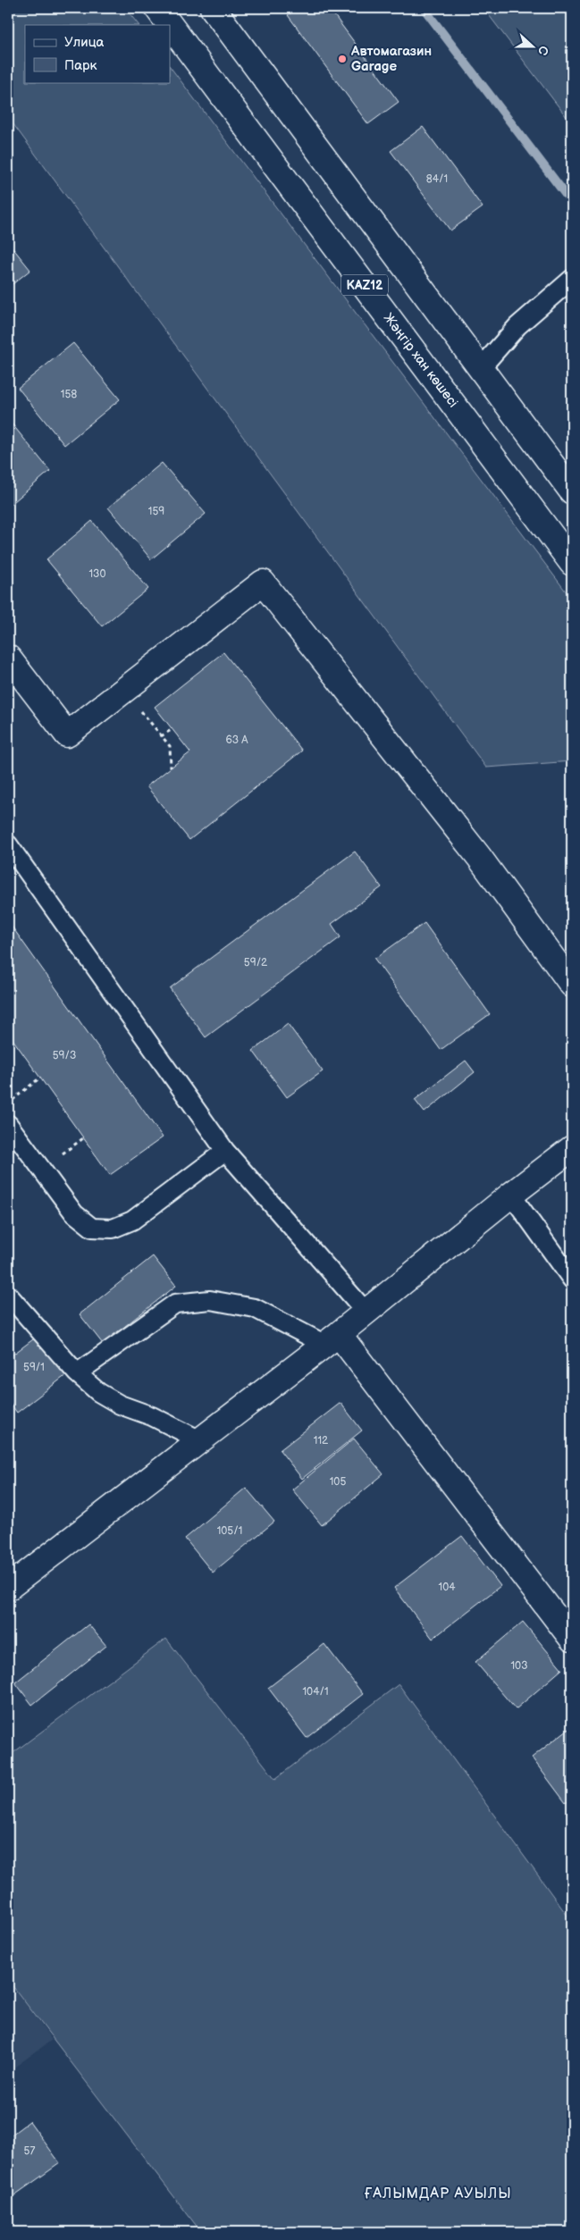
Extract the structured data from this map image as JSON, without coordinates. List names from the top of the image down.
{
  "streets": {
    "street": ["KAZ12", "Жәңгір хан көшесі"]
  },
  "districts": ["ҒАЛЫМДАР АУЫЛЫ"],
  "places": ["Автомагазин Garage"],
  "house_numbers": [
    "84/1",
    "158",
    "159",
    "130",
    "63 А",
    "59/2",
    "59/3",
    "59/1",
    "112",
    "105",
    "105/1",
    "104",
    "103",
    "104/1",
    "57"
  ],
  "legend": ["Улица", "Парк"],
  "north": "right"
}
